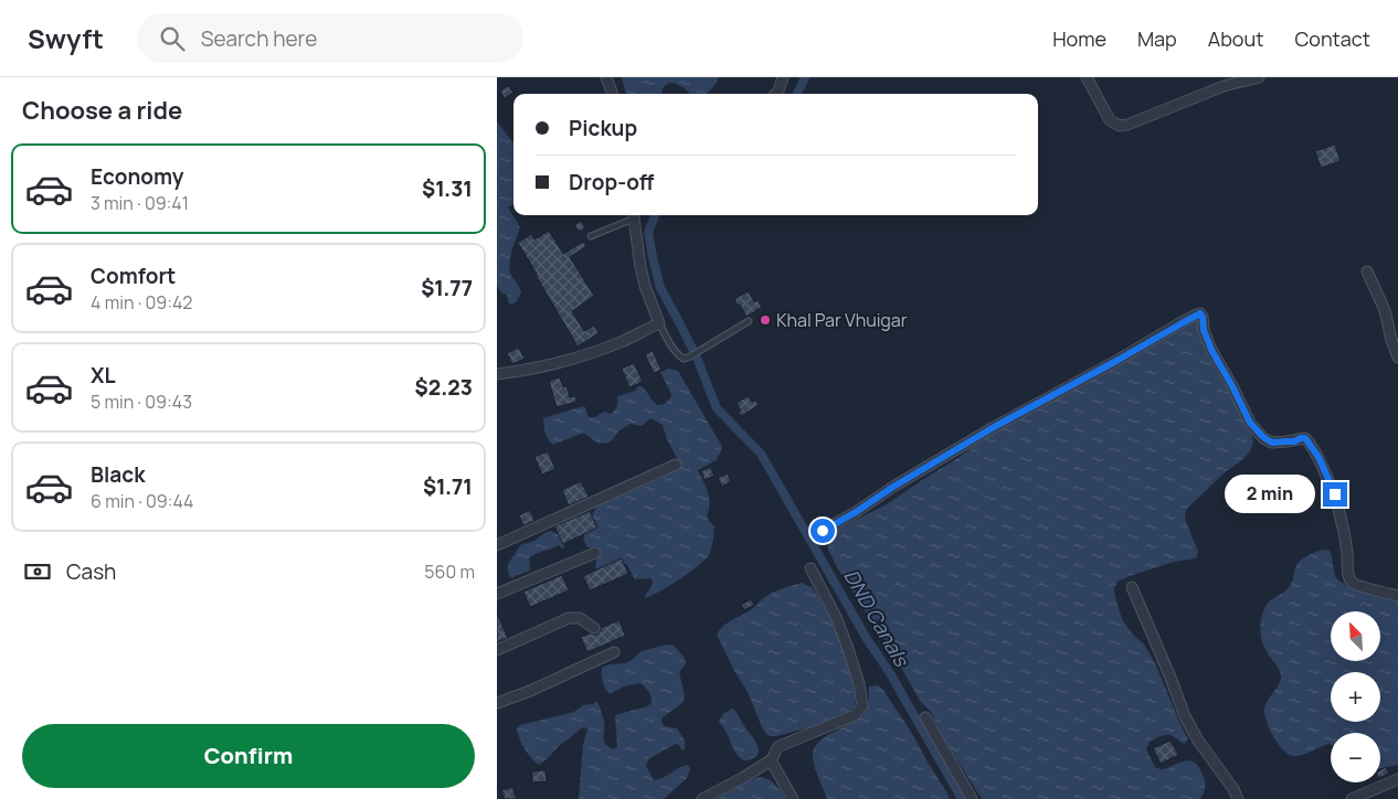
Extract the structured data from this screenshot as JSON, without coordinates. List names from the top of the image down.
{
  "water": ["DND Canals"],
  "places": ["Khal Par Vhuigar"],
  "north": "top left",
  "page": {
    "header": "Swyft",
    "search": "Search here",
    "nav": [
      "Home",
      "Map",
      "About",
      "Contact"
    ],
    "heading": "Choose a ride",
    "banner": ["Pickup", "Drop-off"],
    "list": [
      {
        "name": "Economy",
        "note": "3 min · 09:41",
        "value": "$1.31"
      },
      {
        "name": "Comfort",
        "note": "4 min · 09:42",
        "value": "$1.77"
      },
      {
        "name": "XL",
        "note": "5 min · 09:43",
        "value": "$2.23"
      },
      {
        "name": "Black",
        "note": "6 min · 09:44",
        "value": "$1.71"
      }
    ],
    "bubble": "2 min",
    "pay": ["Cash", "560 m"],
    "map_buttons": ["+", "−"],
    "buttons": "Confirm"
  }
}
